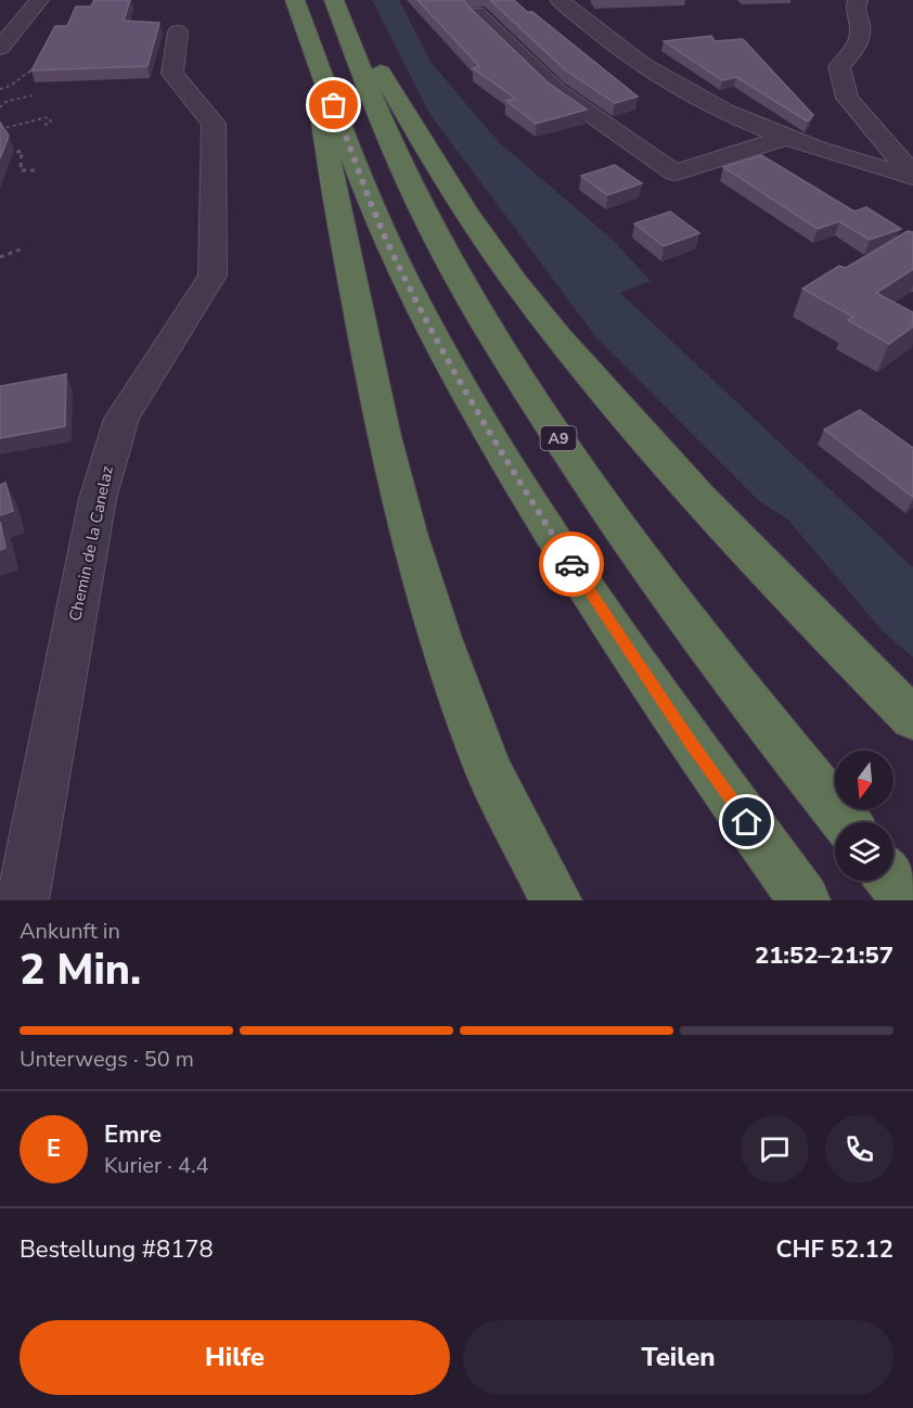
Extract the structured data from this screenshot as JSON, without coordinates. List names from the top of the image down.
{
  "streets": {
    "highway": ["A9"],
    "street": ["Chemin de la Canelaz"]
  },
  "north": "bottom",
  "page": {
    "heading": ["2 Min.", "Ankunft in", "21:52–21:57"],
    "panel": [
      "Emre",
      "Kurier · 4.4",
      "Bestellung #8178",
      "CHF 52.12"
    ],
    "bar": "Unterwegs · 50 m",
    "round": "E",
    "buttons": ["Hilfe", "Teilen"]
  }
}
